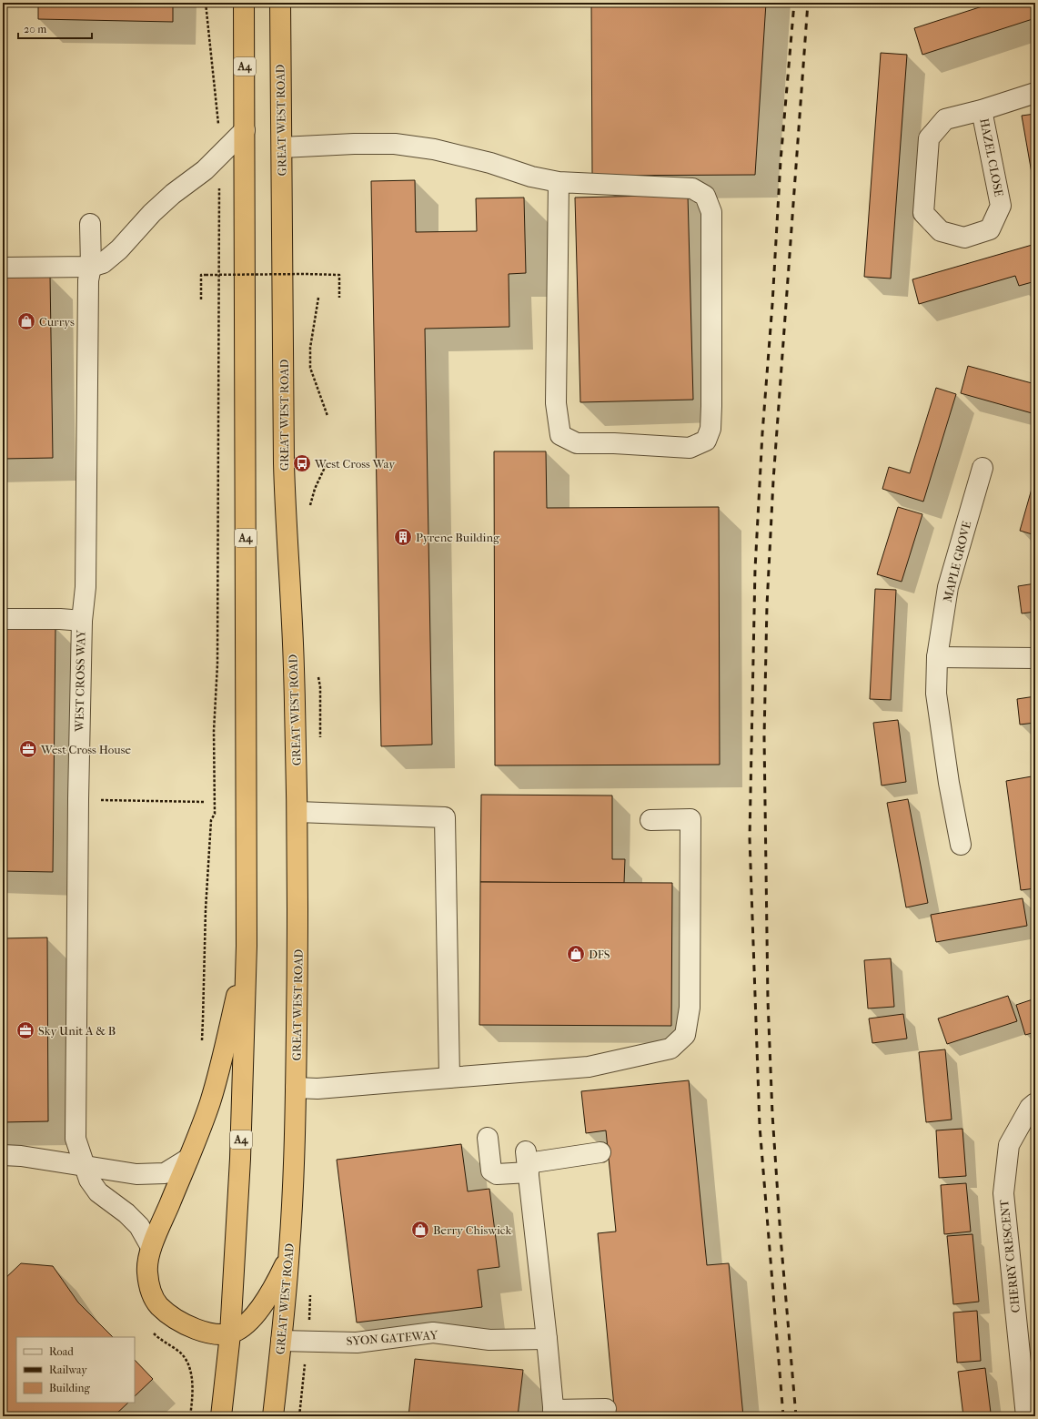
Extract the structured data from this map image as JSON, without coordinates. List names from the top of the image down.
{
  "streets": {
    "highway": ["A4", "GREAT WEST ROAD"],
    "street": [
      "HAZEL CLOSE",
      "MAPLE GROVE",
      "WEST CROSS WAY",
      "CHERRY CRESCENT",
      "SYON GATEWAY"
    ]
  },
  "crossings": [
    ["GREAT WEST ROAD", "SYON GATEWAY"]
  ],
  "places": {
    "shop": ["Currys", "DFS", "Berry Chiswick"],
    "bus stop": ["West Cross Way"],
    "building": ["Pyrene Building"],
    "office": ["West Cross House", "Sky Unit A & B"]
  },
  "legend": ["Road", "Railway", "Building"],
  "scale_bar": "20 m"
}
